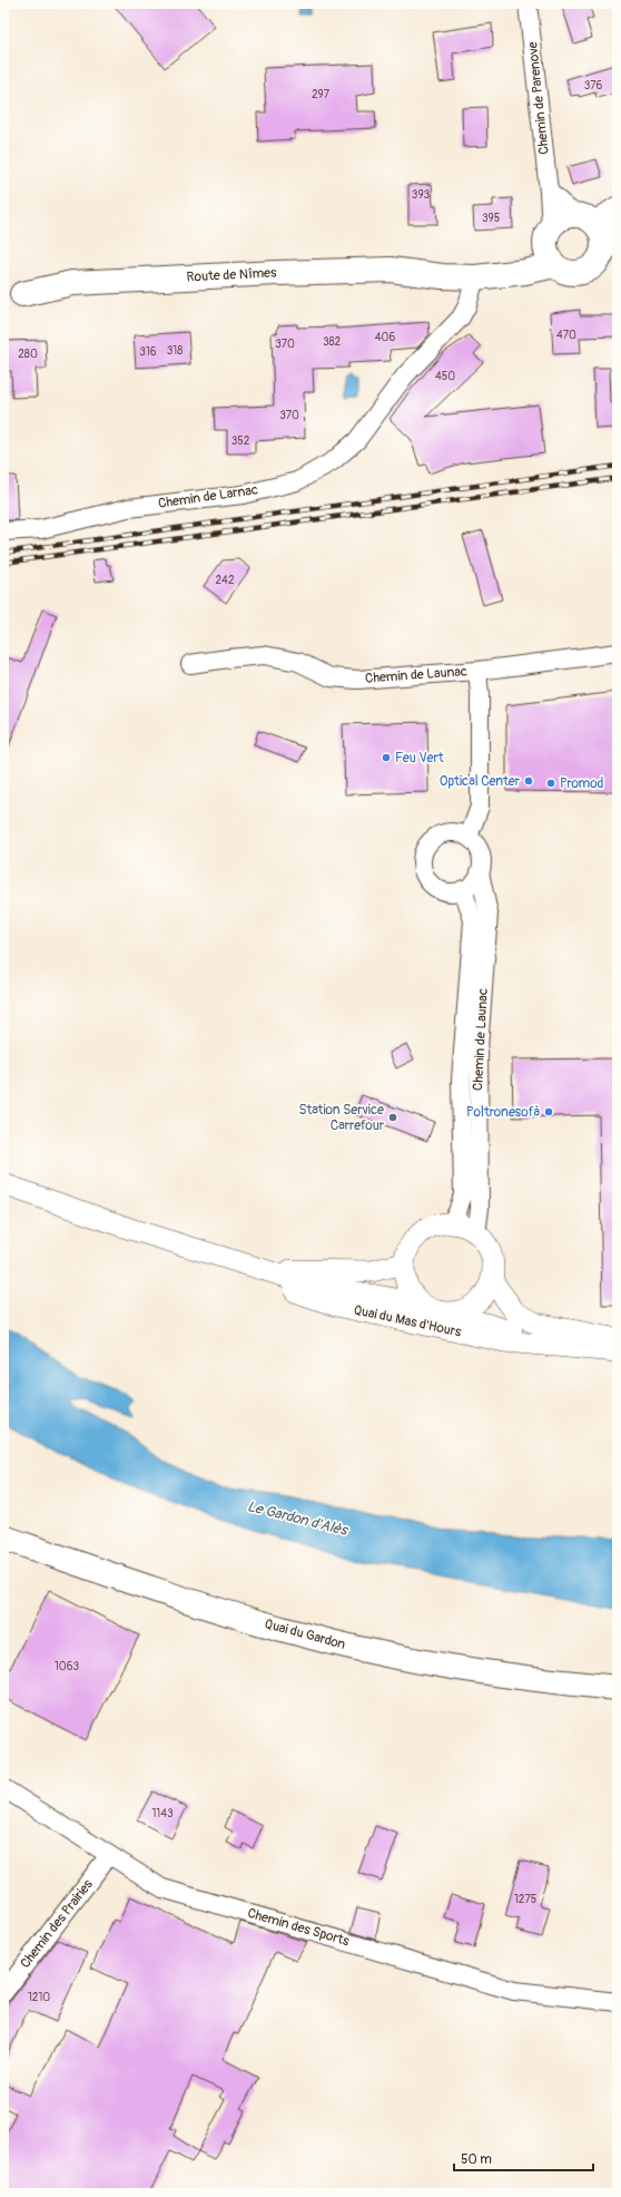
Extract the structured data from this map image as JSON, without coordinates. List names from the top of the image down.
{
  "streets": {
    "main road": ["Route de Nîmes", "Quai du Gardon"],
    "street": [
      "Chemin de Parenove",
      "Chemin de Larnac",
      "Chemin de Launac",
      "Quai du Mas d'Hours",
      "Chemin des Prairies",
      "Chemin des Sports"
    ]
  },
  "crossings": [
    ["Chemin de Parenove", "Route de Nîmes"],
    ["Route de Nîmes", "Chemin de Larnac"],
    ["Chemin de Launac", "Quai du Mas d'Hours"],
    ["Chemin des Prairies", "Chemin des Sports"]
  ],
  "water": ["Le Gardon d'Alès"],
  "places": [
    "Feu Vert",
    "Optical Center",
    "Promod",
    "Poltronesofà",
    "Station Service Carrefour"
  ],
  "house_numbers": [
    "376",
    "297",
    "393",
    "395",
    "470",
    "406",
    "382",
    "370",
    "318",
    "316",
    "280",
    "450",
    "370",
    "352",
    "242",
    "1063",
    "1143",
    "1275",
    "1210"
  ],
  "scale_bar": "50 m"
}
